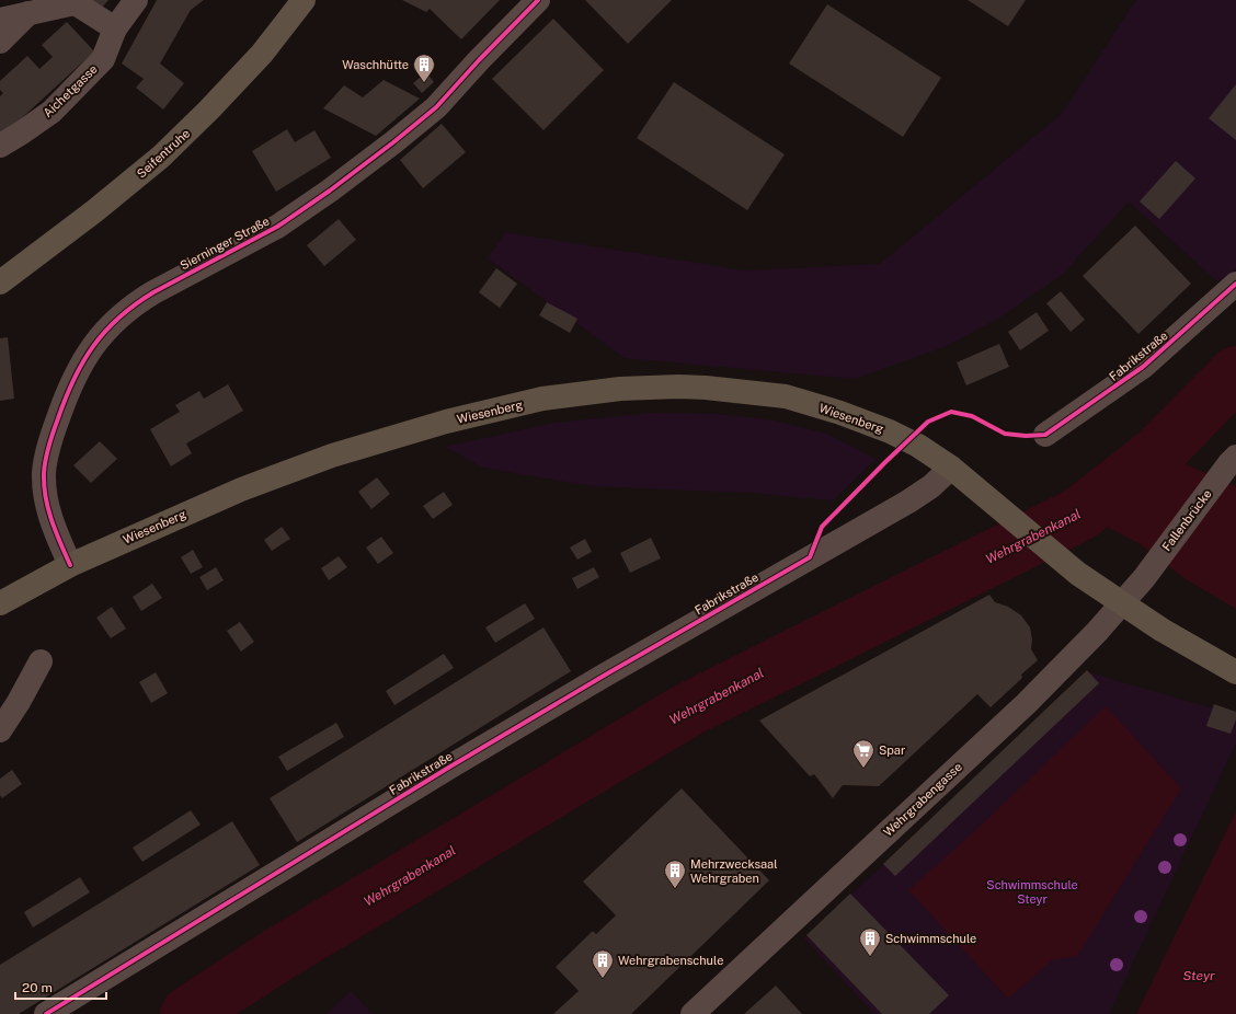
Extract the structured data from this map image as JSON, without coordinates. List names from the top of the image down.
{
  "streets": {
    "main road": ["Seifentruhe", "Wiesenberg"],
    "street": [
      "Aichetgasse",
      "Sierninger Straße",
      "Fabrikstraße",
      "Fallenbrücke",
      "Wehrgrabengasse"
    ]
  },
  "crossings": [
    ["Sierninger Straße", "Wiesenberg"],
    ["Fabrikstraße", "Wiesenberg"],
    ["Wiesenberg", "Wehrgrabengasse"],
    ["Fallenbrücke", "Wehrgrabengasse"]
  ],
  "water": ["Wehrgrabenkanal", "Steyr"],
  "parks": ["Schwimmschule Steyr"],
  "places": {
    "building": [
      "Waschhütte",
      "Mehrzwecksaal Wehrgraben",
      "Schwimmschule",
      "Wehrgrabenschule"
    ],
    "supermarket": ["Spar"]
  },
  "scale_bar": "20 m"
}
